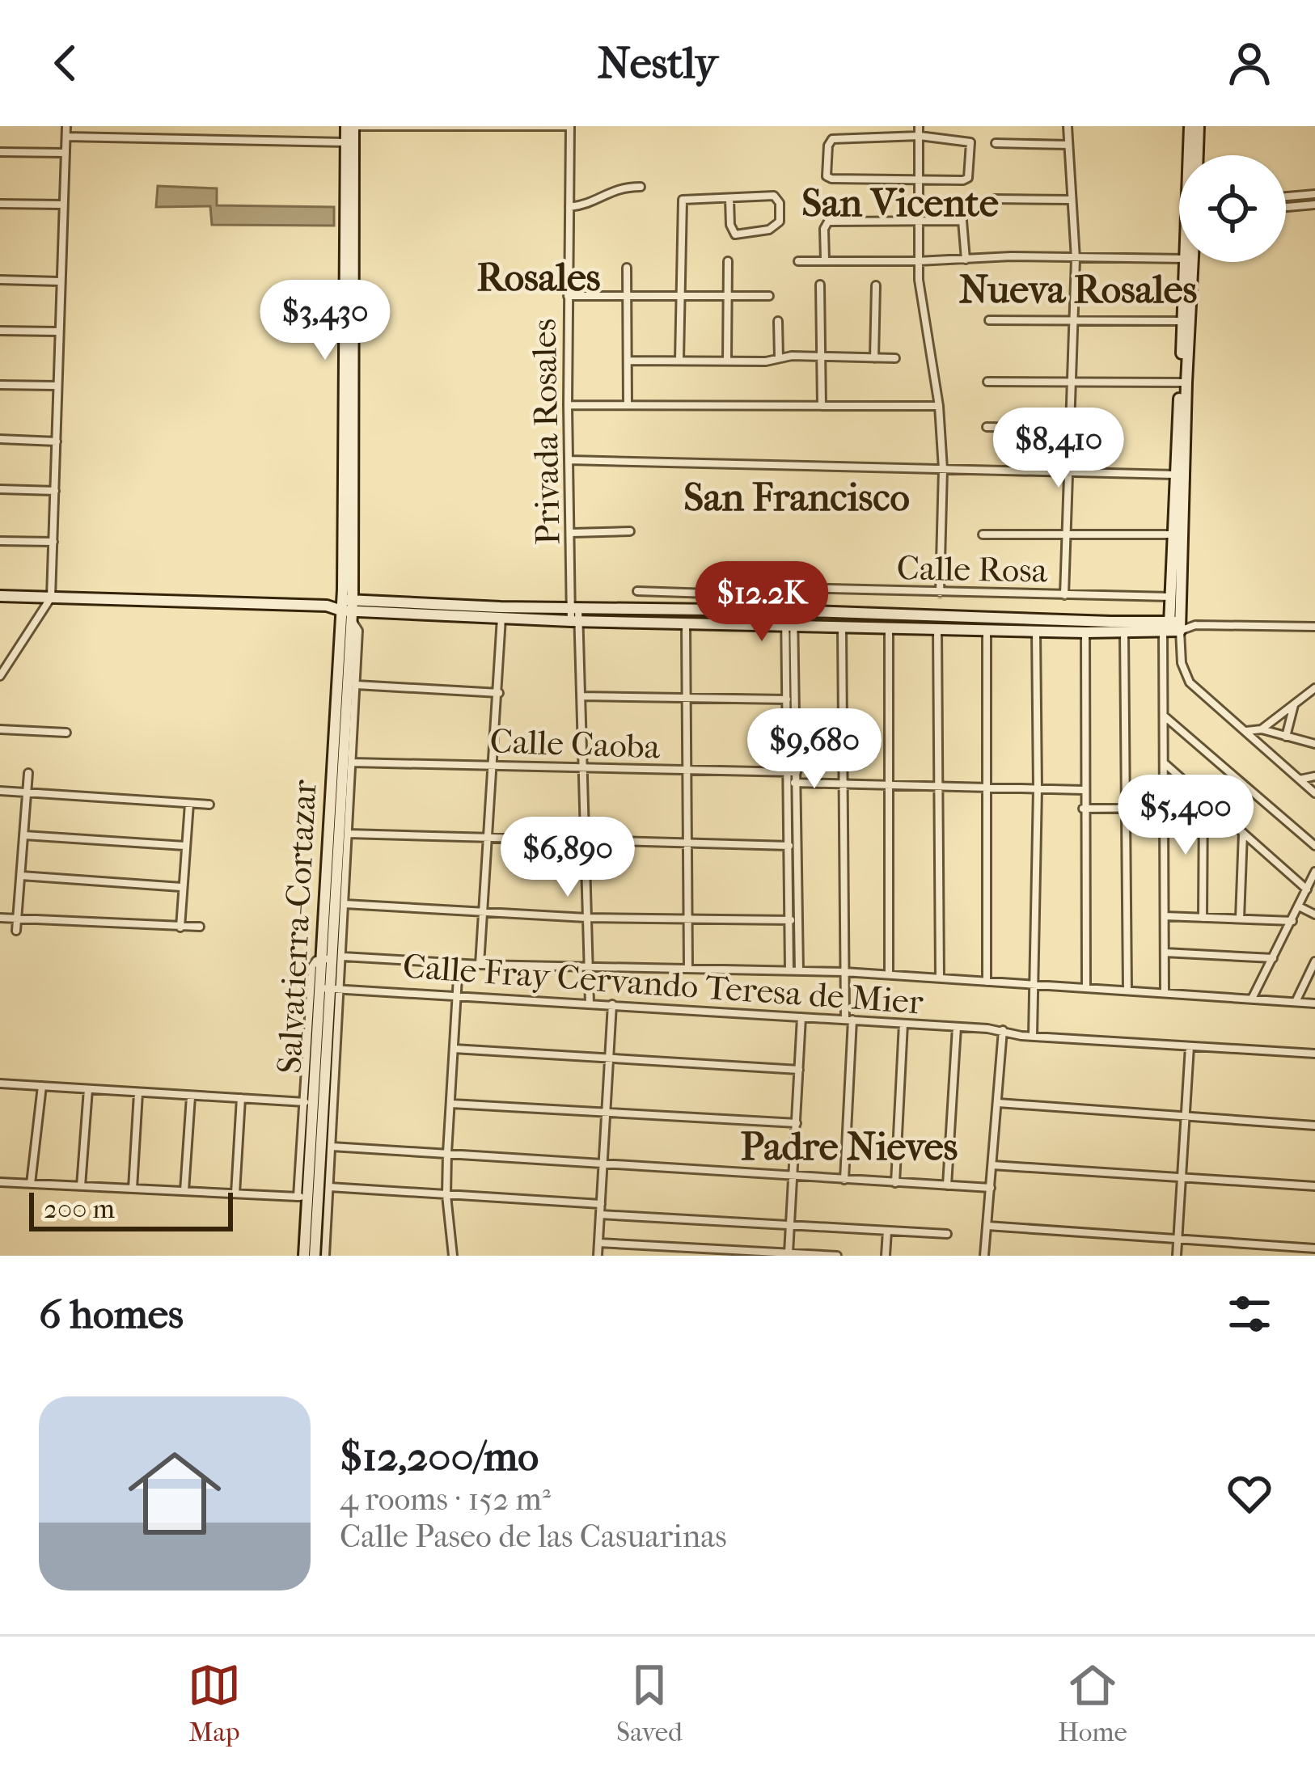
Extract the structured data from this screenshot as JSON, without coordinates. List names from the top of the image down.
{
  "streets": {
    "main road": ["Salvatierra-Cortazar"],
    "street": [
      "Privada Rosales",
      "Calle Rosa",
      "Calle Caoba",
      "Calle Fray Cervando Teresa de Mier"
    ]
  },
  "crossings": [
    ["Privada Rosales", "Calle Caoba"],
    ["Privada Rosales", "Calle Fray Cervando Teresa de Mier"],
    ["Salvatierra-Cortazar", "Calle Fray Cervando Teresa de Mier"]
  ],
  "districts": [
    "San Vicente",
    "Rosales",
    "Nueva Rosales",
    "San Francisco",
    "Padre Nieves"
  ],
  "scale_bar": "200 m",
  "page": {
    "header": "Nestly",
    "price": [
      "$3,430",
      "$8,410",
      "$12.2K",
      "$9,680",
      "$5,400",
      "$6,890"
    ],
    "scale": "200 m",
    "heading": "6 homes",
    "list": [
      {
        "name": "$12,200/mo",
        "note": "4 rooms · 152 m² · Calle Paseo de las Casuarinas"
      }
    ],
    "tabs": ["Map", "Saved", "Home"]
  }
}
